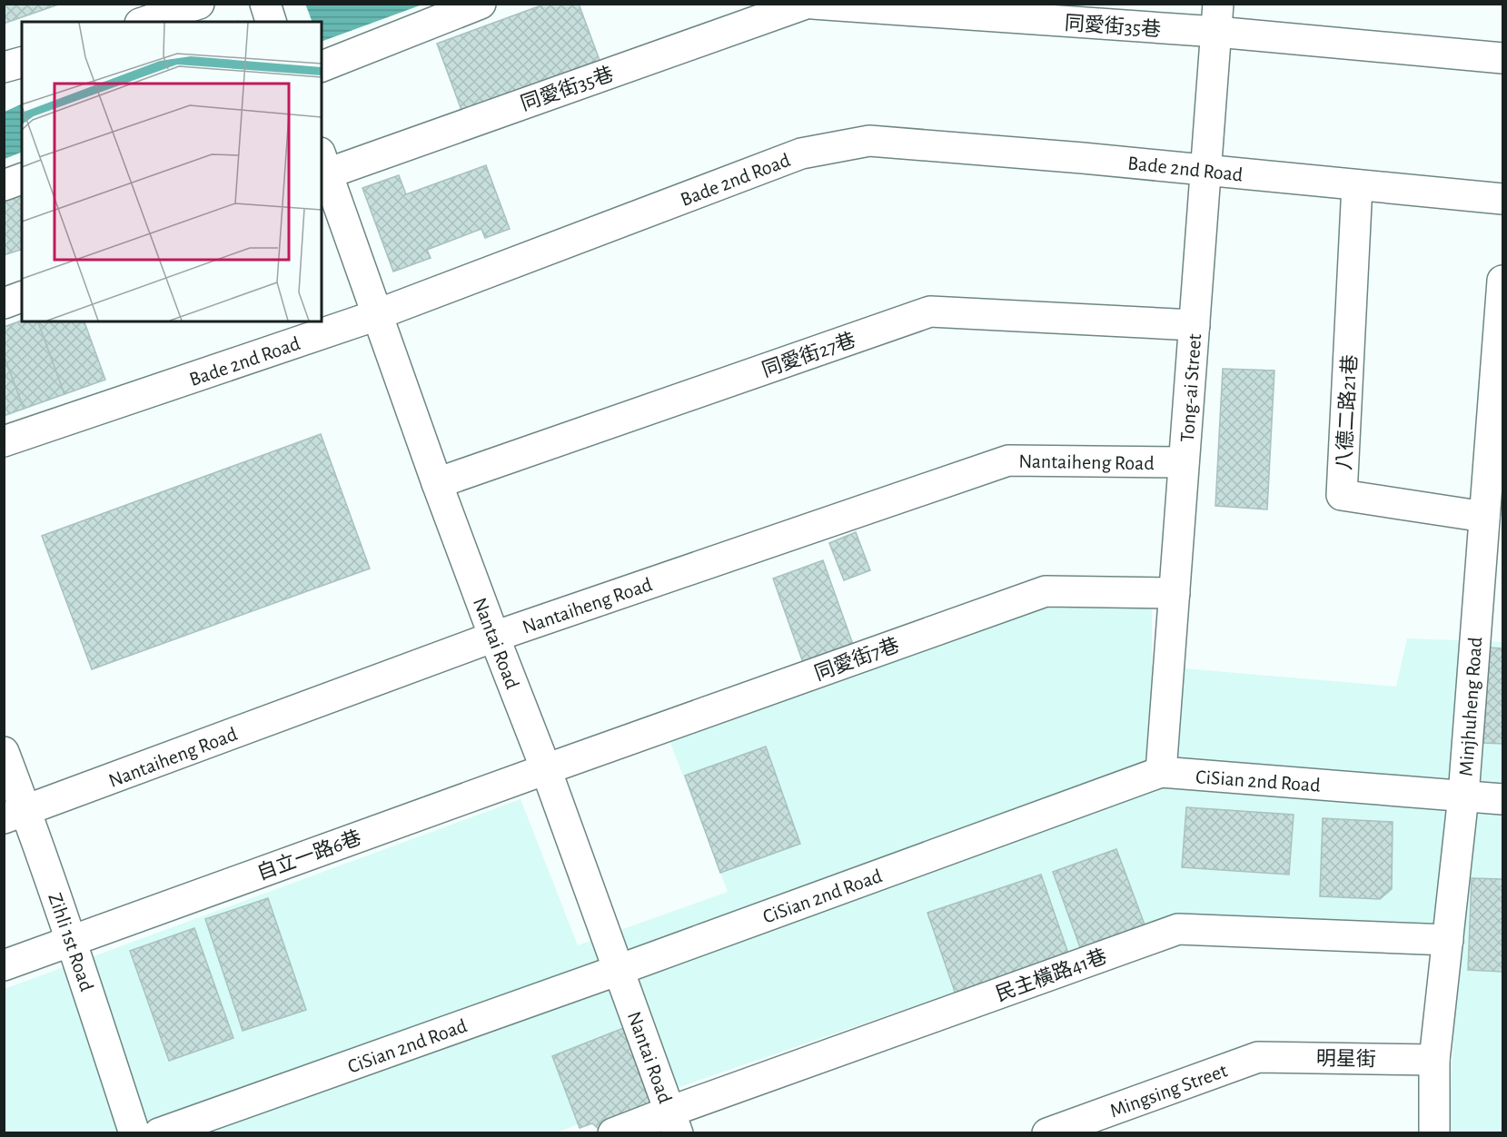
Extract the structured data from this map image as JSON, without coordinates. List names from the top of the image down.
{
  "streets": {
    "street": [
      "同愛街35巷",
      "Bade 2nd Road",
      "同愛街27巷",
      "Tong-ai Street",
      "八德二路21巷",
      "Nantaiheng Road",
      "Nantai Road",
      "同愛街7巷",
      "Minjhuheng Road",
      "CiSian 2nd Road",
      "自立一路6巷",
      "Zihli 1st Road",
      "民主橫路41巷",
      "明星街"
    ]
  },
  "crossings": [
    ["同愛街35巷", "Tong-ai Street"],
    ["同愛街35巷", "Nantai Road"],
    ["Bade 2nd Road", "Tong-ai Street"],
    ["Bade 2nd Road", "八德二路21巷"],
    ["Bade 2nd Road", "Nantai Road"],
    ["同愛街27巷", "Tong-ai Street"],
    ["同愛街27巷", "Nantai Road"],
    ["Tong-ai Street", "Nantaiheng Road"],
    ["Tong-ai Street", "同愛街7巷"],
    ["Tong-ai Street", "CiSian 2nd Road"],
    ["八德二路21巷", "Minjhuheng Road"],
    ["Nantaiheng Road", "Nantai Road"],
    ["Nantaiheng Road", "Zihli 1st Road"],
    ["Nantai Road", "同愛街7巷"],
    ["Nantai Road", "CiSian 2nd Road"],
    ["Nantai Road", "自立一路6巷"],
    ["Nantai Road", "民主橫路41巷"],
    ["同愛街7巷", "自立一路6巷"],
    ["Minjhuheng Road", "CiSian 2nd Road"],
    ["Minjhuheng Road", "民主橫路41巷"],
    ["Minjhuheng Road", "明星街"],
    ["自立一路6巷", "Zihli 1st Road"]
  ]
}
